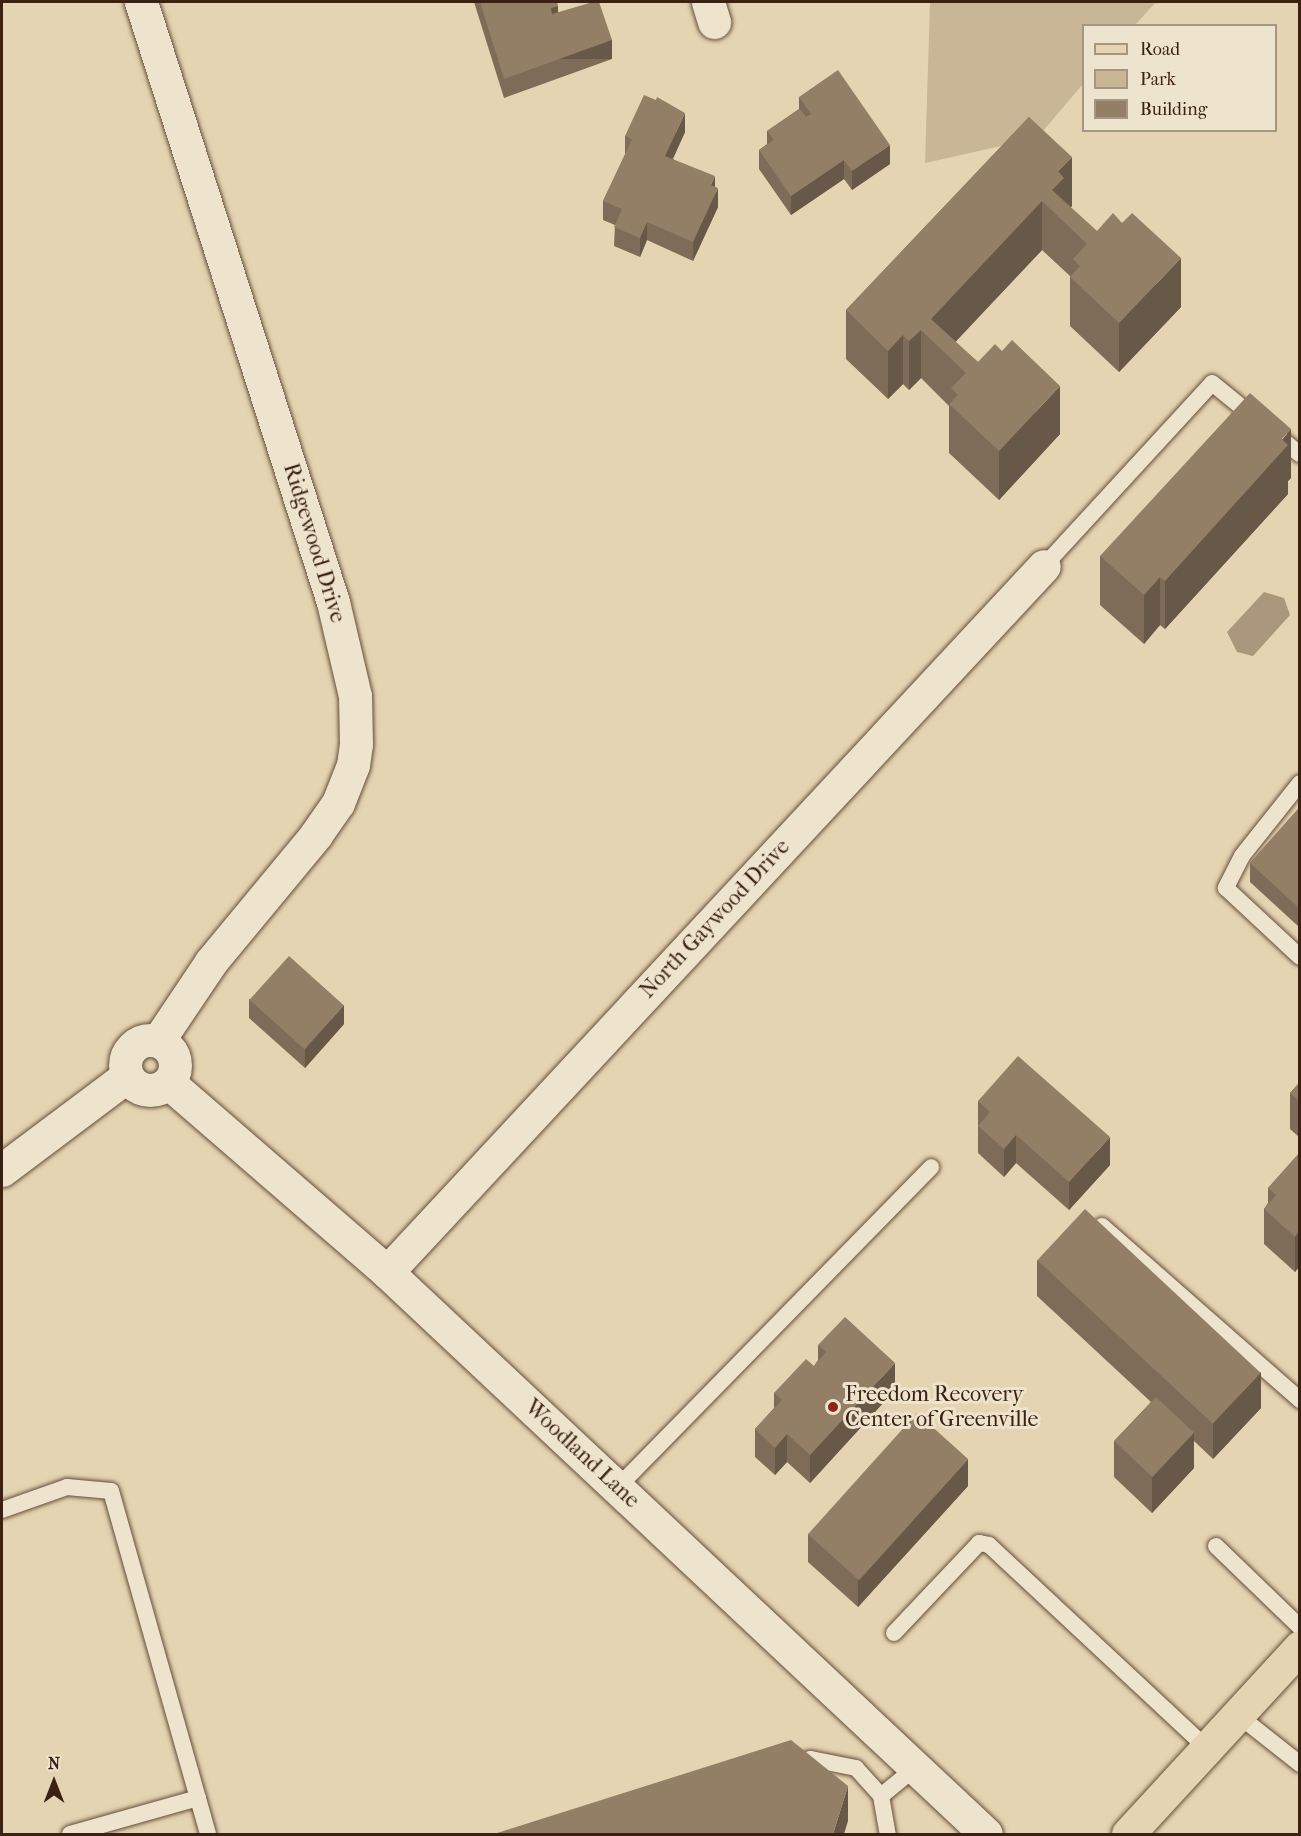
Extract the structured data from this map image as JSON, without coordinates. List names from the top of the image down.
{
  "streets": {
    "street": ["Ridgewood Drive", "North Gaywood Drive", "Woodland Lane"]
  },
  "crossings": [
    ["Ridgewood Drive", "Woodland Lane"],
    ["North Gaywood Drive", "Woodland Lane"]
  ],
  "places": ["Freedom Recovery Center of Greenville"],
  "legend": ["Road", "Park", "Building"],
  "north": "top"
}
